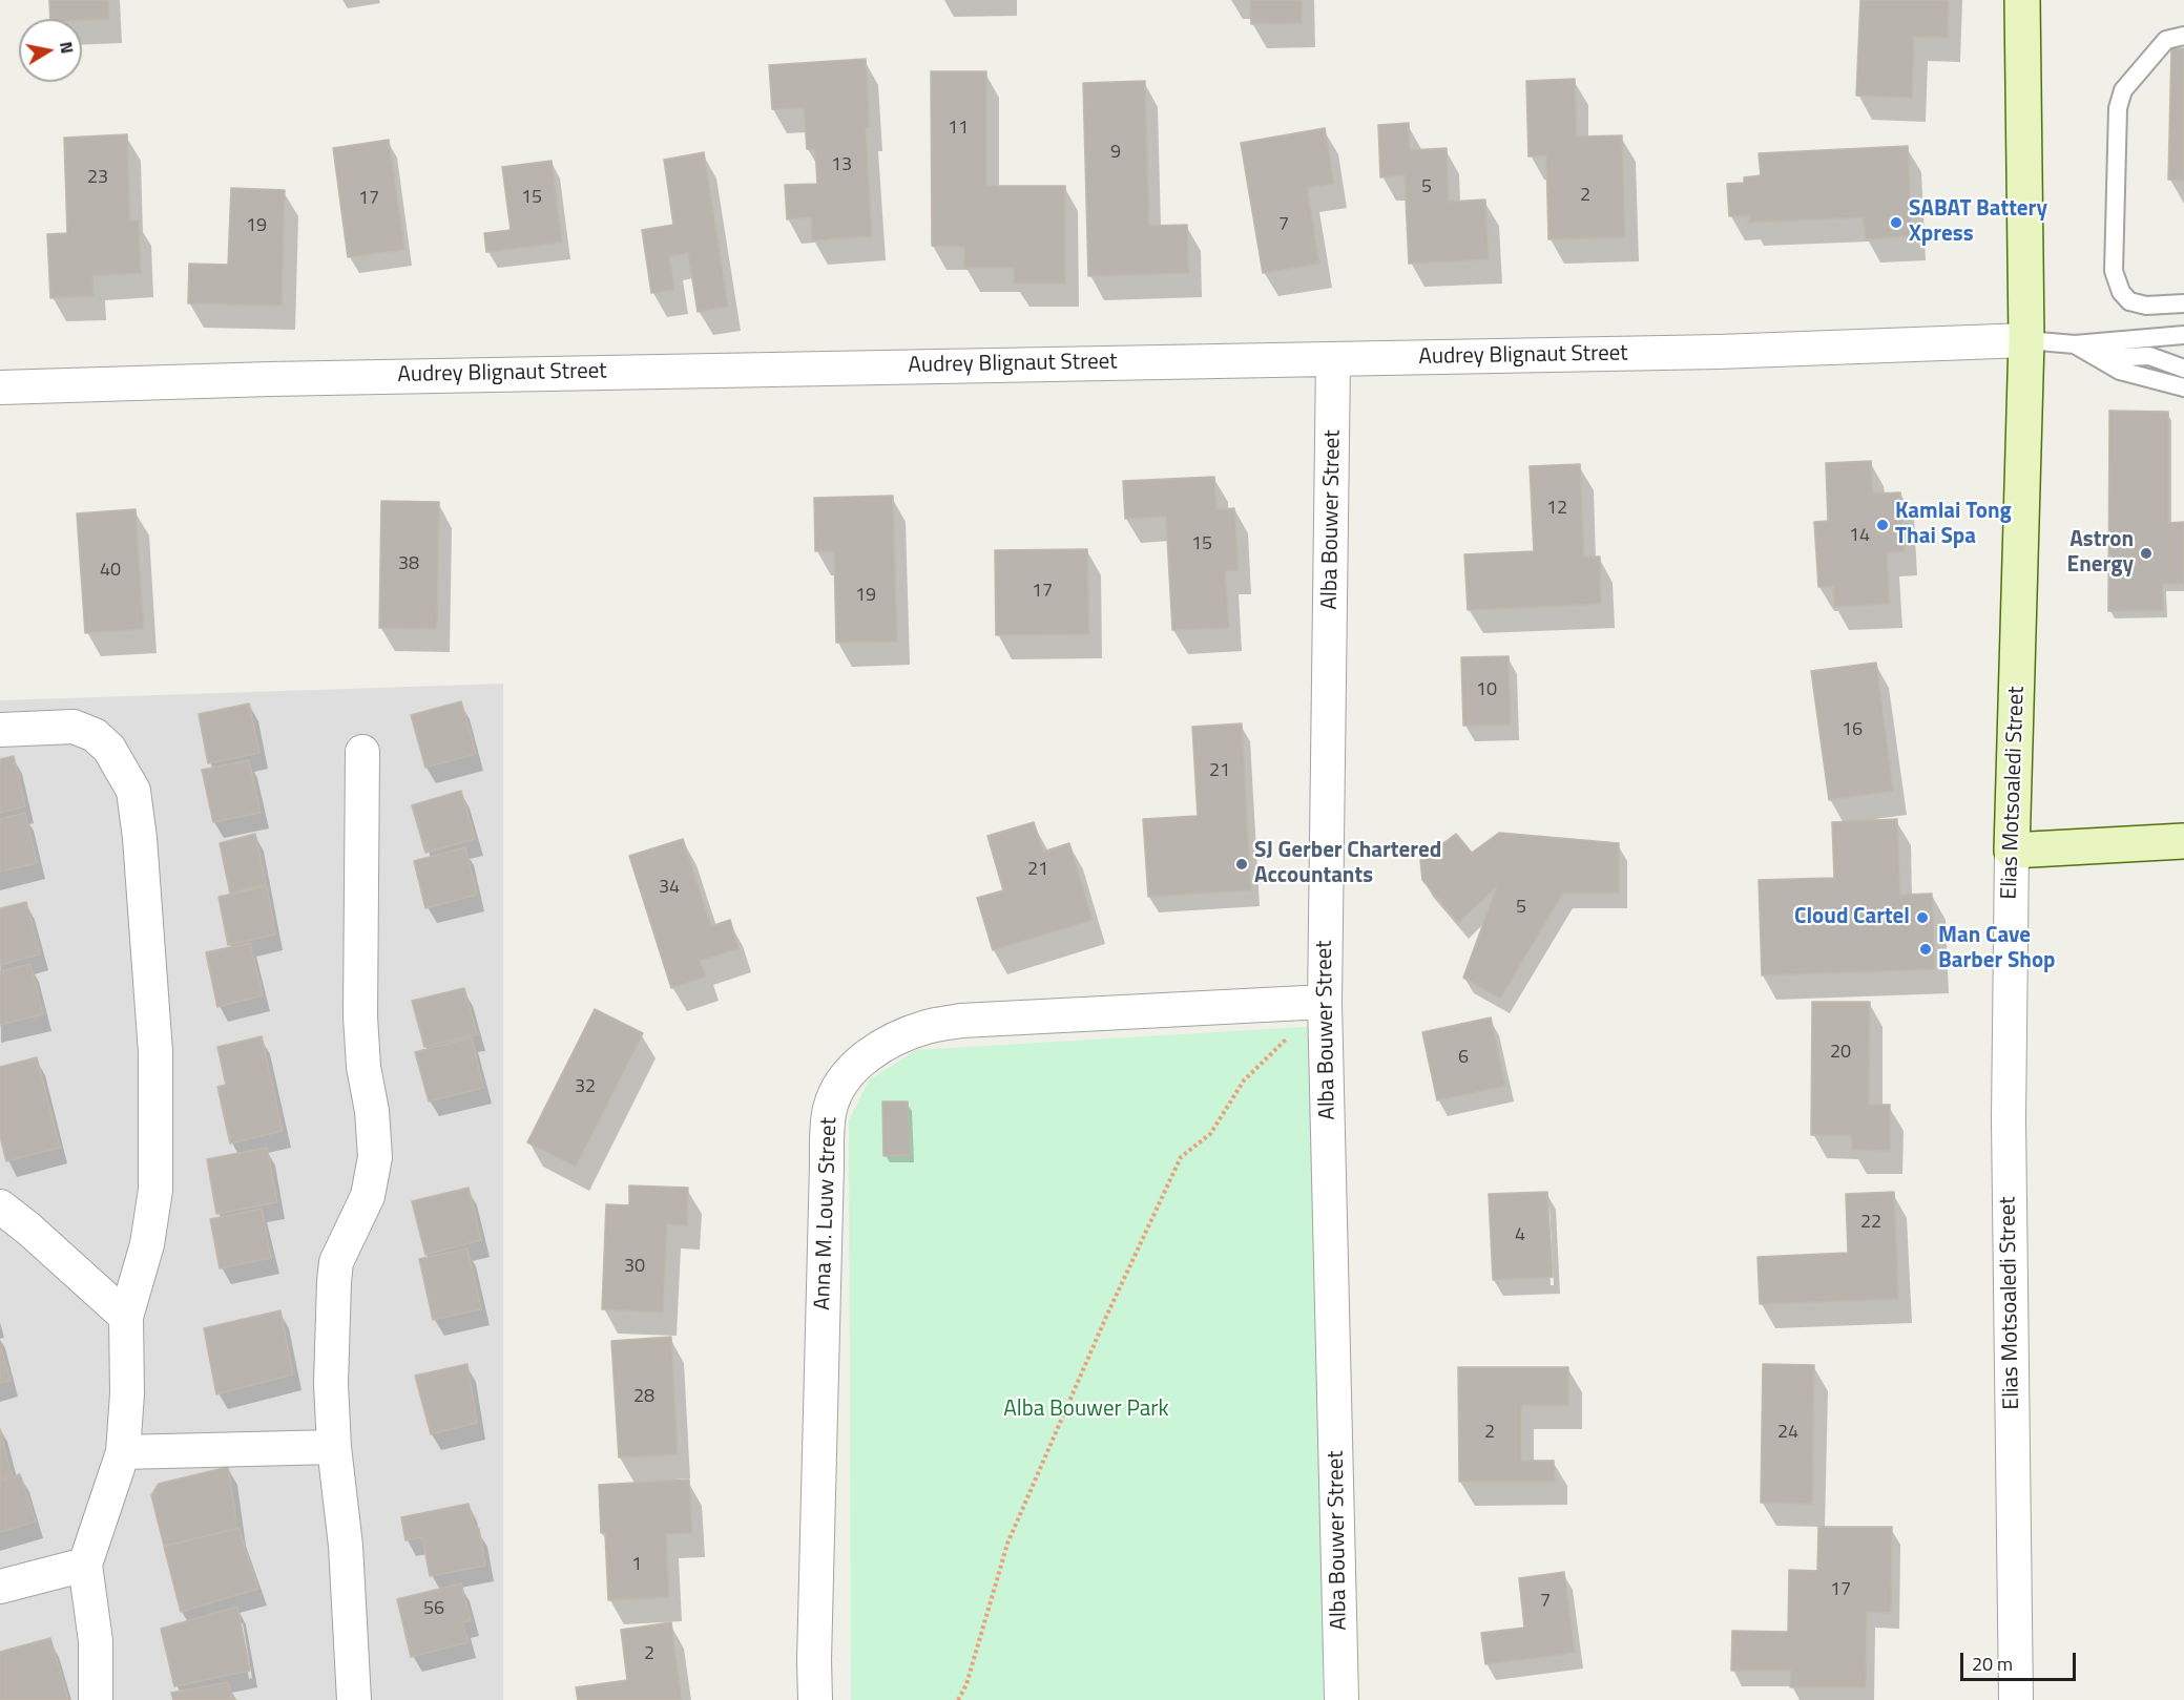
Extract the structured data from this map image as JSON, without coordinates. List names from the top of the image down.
{
  "streets": {
    "street": [
      "Audrey Blignaut Street",
      "Alba Bouwer Street",
      "Elias Motsoaledi Street",
      "Anna M. Louw Street"
    ]
  },
  "crossings": [
    ["Audrey Blignaut Street", "Alba Bouwer Street"],
    ["Audrey Blignaut Street", "Elias Motsoaledi Street"],
    ["Alba Bouwer Street", "Anna M. Louw Street"]
  ],
  "parks": ["Alba Bouwer Park"],
  "places": [
    "SABAT Battery Xpress",
    "Kamlai Tong Thai Spa",
    "Astron Energy",
    "SJ Gerber Chartered Accountants",
    "Cloud Cartel",
    "Man Cave Barber Shop"
  ],
  "house_numbers": [
    "11",
    "9",
    "13",
    "23",
    "5",
    "2",
    "15",
    "17",
    "7",
    "19",
    "12",
    "14",
    "15",
    "38",
    "40",
    "17",
    "19",
    "10",
    "16",
    "21",
    "21",
    "34",
    "5",
    "20",
    "6",
    "32",
    "22",
    "4",
    "30",
    "28",
    "2",
    "24",
    "1",
    "17",
    "7",
    "56",
    "2"
  ],
  "scale_bar": "20 m",
  "north": "right"
}
